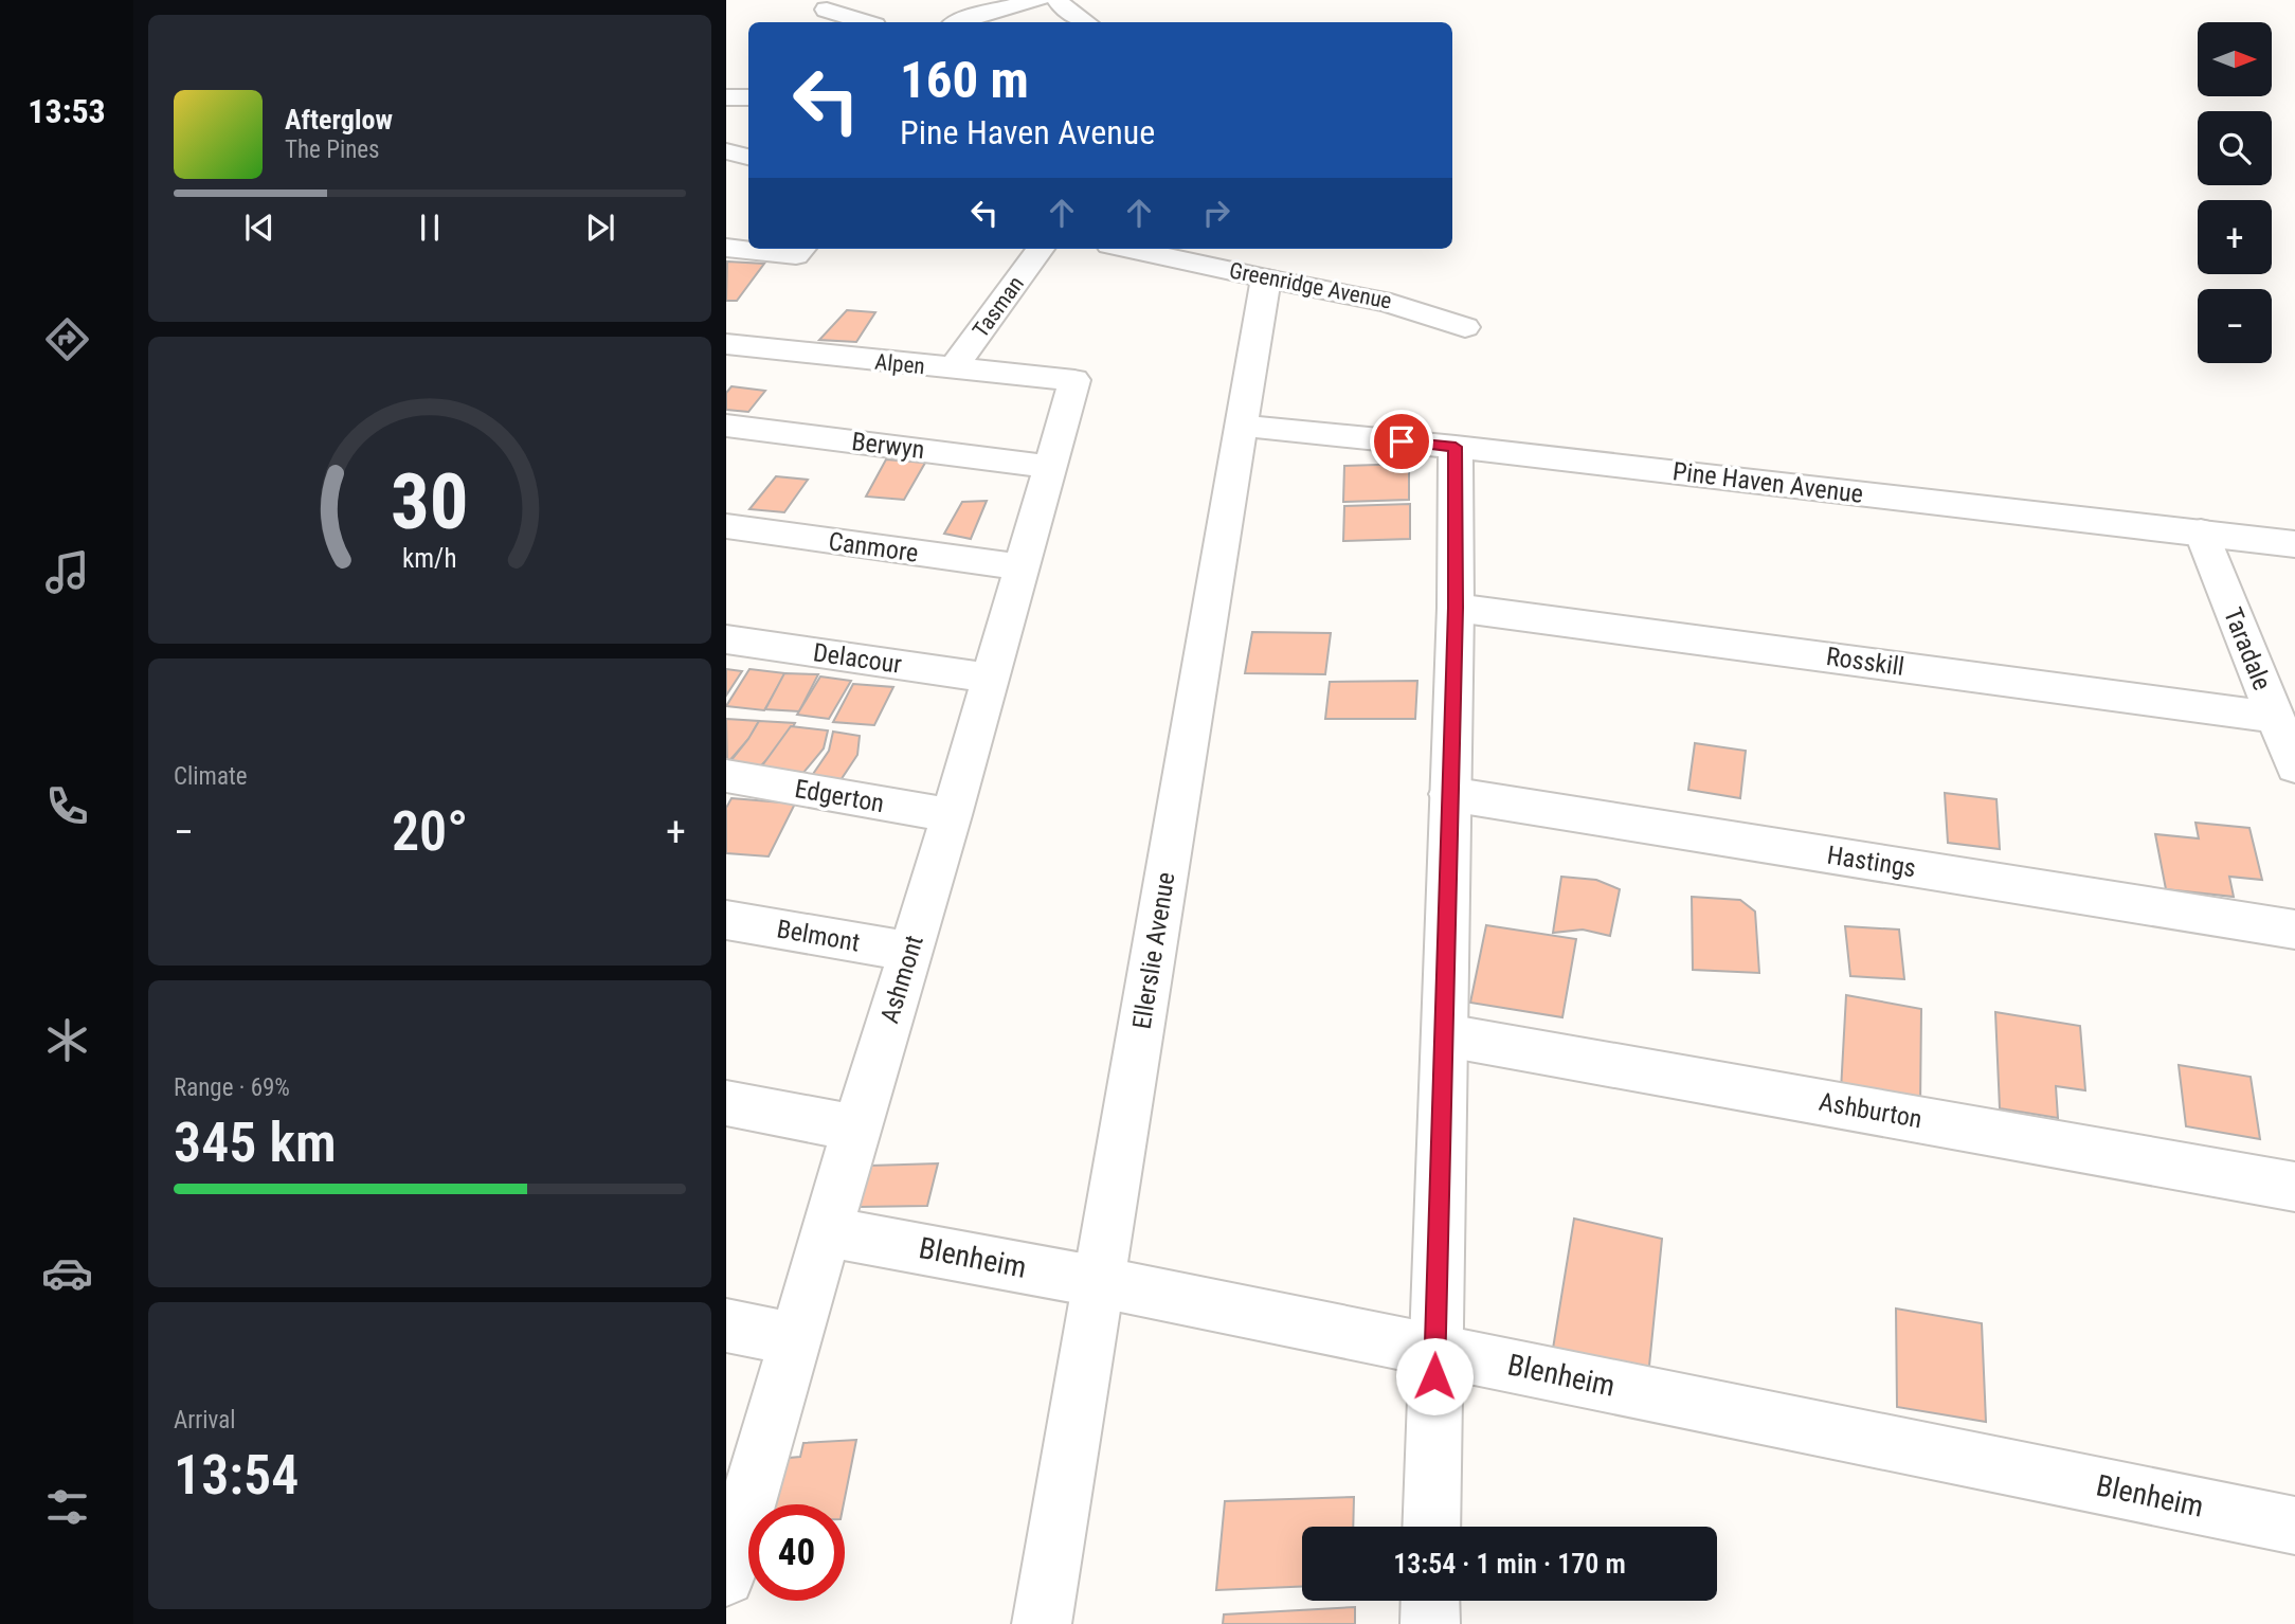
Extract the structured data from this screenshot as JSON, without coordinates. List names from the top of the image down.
{
  "streets": {
    "street": [
      "Greenridge Avenue",
      "Tasman",
      "Alpen",
      "Berwyn",
      "Pine Haven Avenue",
      "Canmore",
      "Taradale",
      "Delacour",
      "Rosskill",
      "Edgerton",
      "Hastings",
      "Belmont",
      "Ellerslie Avenue",
      "Ashmont",
      "Ashburton",
      "Blenheim"
    ]
  },
  "crossings": [
    ["Greenridge Avenue", "Ellerslie Avenue"],
    ["Tasman", "Alpen"],
    ["Alpen", "Ashmont"],
    ["Berwyn", "Ashmont"],
    ["Pine Haven Avenue", "Taradale"],
    ["Pine Haven Avenue", "Ellerslie Avenue"],
    ["Canmore", "Ashmont"],
    ["Taradale", "Rosskill"],
    ["Delacour", "Ashmont"],
    ["Edgerton", "Ashmont"],
    ["Belmont", "Ashmont"],
    ["Ellerslie Avenue", "Blenheim"],
    ["Ashmont", "Blenheim"]
  ],
  "north": "right",
  "page": {
    "tabs": "13:53",
    "map_buttons": ["+", "−"],
    "turn": ["160 m", "Pine Haven Avenue"],
    "song": ["Afterglow", "The Pines"],
    "tile": [
      "Climate",
      ["Range · 69%", "345 km"],
      ["Arrival", "13:54"]
    ],
    "heat": ["−", "20°", "+"],
    "limit": "40",
    "trip": "13:54 · 1 min · 170 m",
    "gauge": ["30", "km/h"]
  }
}
